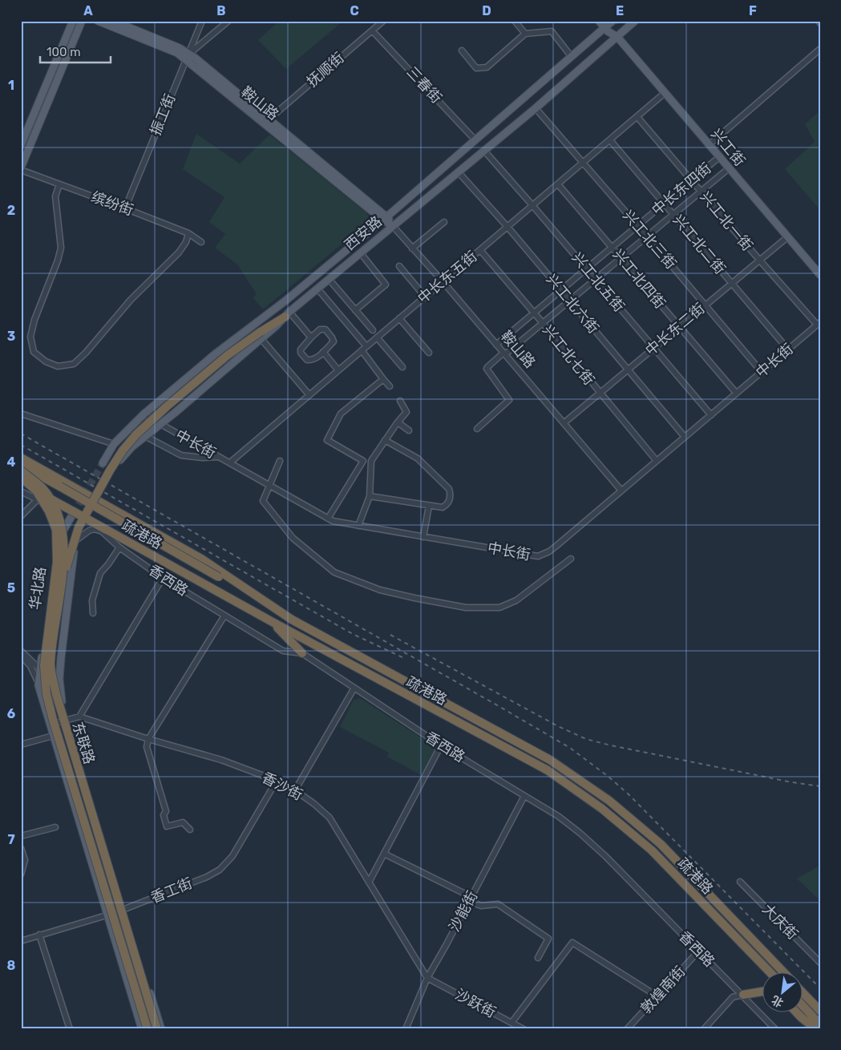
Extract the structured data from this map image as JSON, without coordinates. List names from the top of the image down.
{
  "streets": {
    "highway": ["疏港路", "东联路"],
    "main road": [
      "鞍山路",
      "兴工街",
      "西安路",
      "华北路"
    ],
    "street": [
      "抚顺街",
      "三春街",
      "振工街",
      "中长东四街",
      "缤纷街",
      "兴工北一街",
      "兴工北三街",
      "兴工北二街",
      "中长东五街",
      "兴工北四街",
      "兴工北五街",
      "兴工北六街",
      "中长东二街",
      "兴工北七街",
      "中长街",
      "香西路",
      "香沙街",
      "香工街",
      "沙能街",
      "大庆街",
      "敦煌南街",
      "沙跃街"
    ]
  },
  "crossings": [
    ["抚顺街", "三春街"],
    ["抚顺街", "鞍山路"],
    ["三春街", "西安路"],
    ["鞍山路", "振工街"],
    ["鞍山路", "中长东四街"],
    ["鞍山路", "西安路"],
    ["鞍山路", "中长东五街"],
    ["鞍山路", "中长东二街"],
    ["鞍山路", "中长街"],
    ["振工街", "缤纷街"],
    ["兴工街", "中长东四街"],
    ["兴工街", "西安路"],
    ["兴工街", "中长东五街"],
    ["兴工街", "中长东二街"],
    ["中长东四街", "兴工北一街"],
    ["中长东四街", "兴工北三街"],
    ["中长东四街", "兴工北二街"],
    ["中长东四街", "兴工北四街"],
    ["中长东四街", "兴工北五街"],
    ["中长东四街", "兴工北六街"],
    ["中长东四街", "兴工北七街"],
    ["兴工北一街", "中长东五街"],
    ["兴工北一街", "中长东二街"],
    ["兴工北一街", "中长街"],
    ["西安路", "兴工北三街"],
    ["西安路", "兴工北五街"],
    ["西安路", "兴工北六街"],
    ["西安路", "中长街"],
    ["兴工北三街", "中长东五街"],
    ["兴工北三街", "中长东二街"],
    ["兴工北三街", "中长街"],
    ["兴工北二街", "中长东五街"],
    ["兴工北二街", "中长东二街"],
    ["兴工北二街", "中长街"],
    ["中长东五街", "兴工北四街"],
    ["中长东五街", "兴工北五街"],
    ["中长东五街", "兴工北六街"],
    ["中长东五街", "兴工北七街"],
    ["中长东五街", "中长街"],
    ["兴工北四街", "中长东二街"],
    ["兴工北四街", "中长街"],
    ["兴工北五街", "中长东二街"],
    ["兴工北五街", "中长街"],
    ["兴工北六街", "中长东二街"],
    ["兴工北六街", "中长街"],
    ["中长东二街", "兴工北七街"],
    ["兴工北七街", "中长街"],
    ["香西路", "沙能街"],
    ["香西路", "敦煌南街"],
    ["香沙街", "香工街"],
    ["香沙街", "沙能街"],
    ["香沙街", "沙跃街"],
    ["沙能街", "沙跃街"]
  ],
  "scale_bar": "100 m",
  "north": "bottom left",
  "grid": {
    "columns": [
      "A",
      "B",
      "C",
      "D",
      "E",
      "F"
    ],
    "rows": [
      "1",
      "2",
      "3",
      "4",
      "5",
      "6",
      "7",
      "8"
    ]
  }
}
